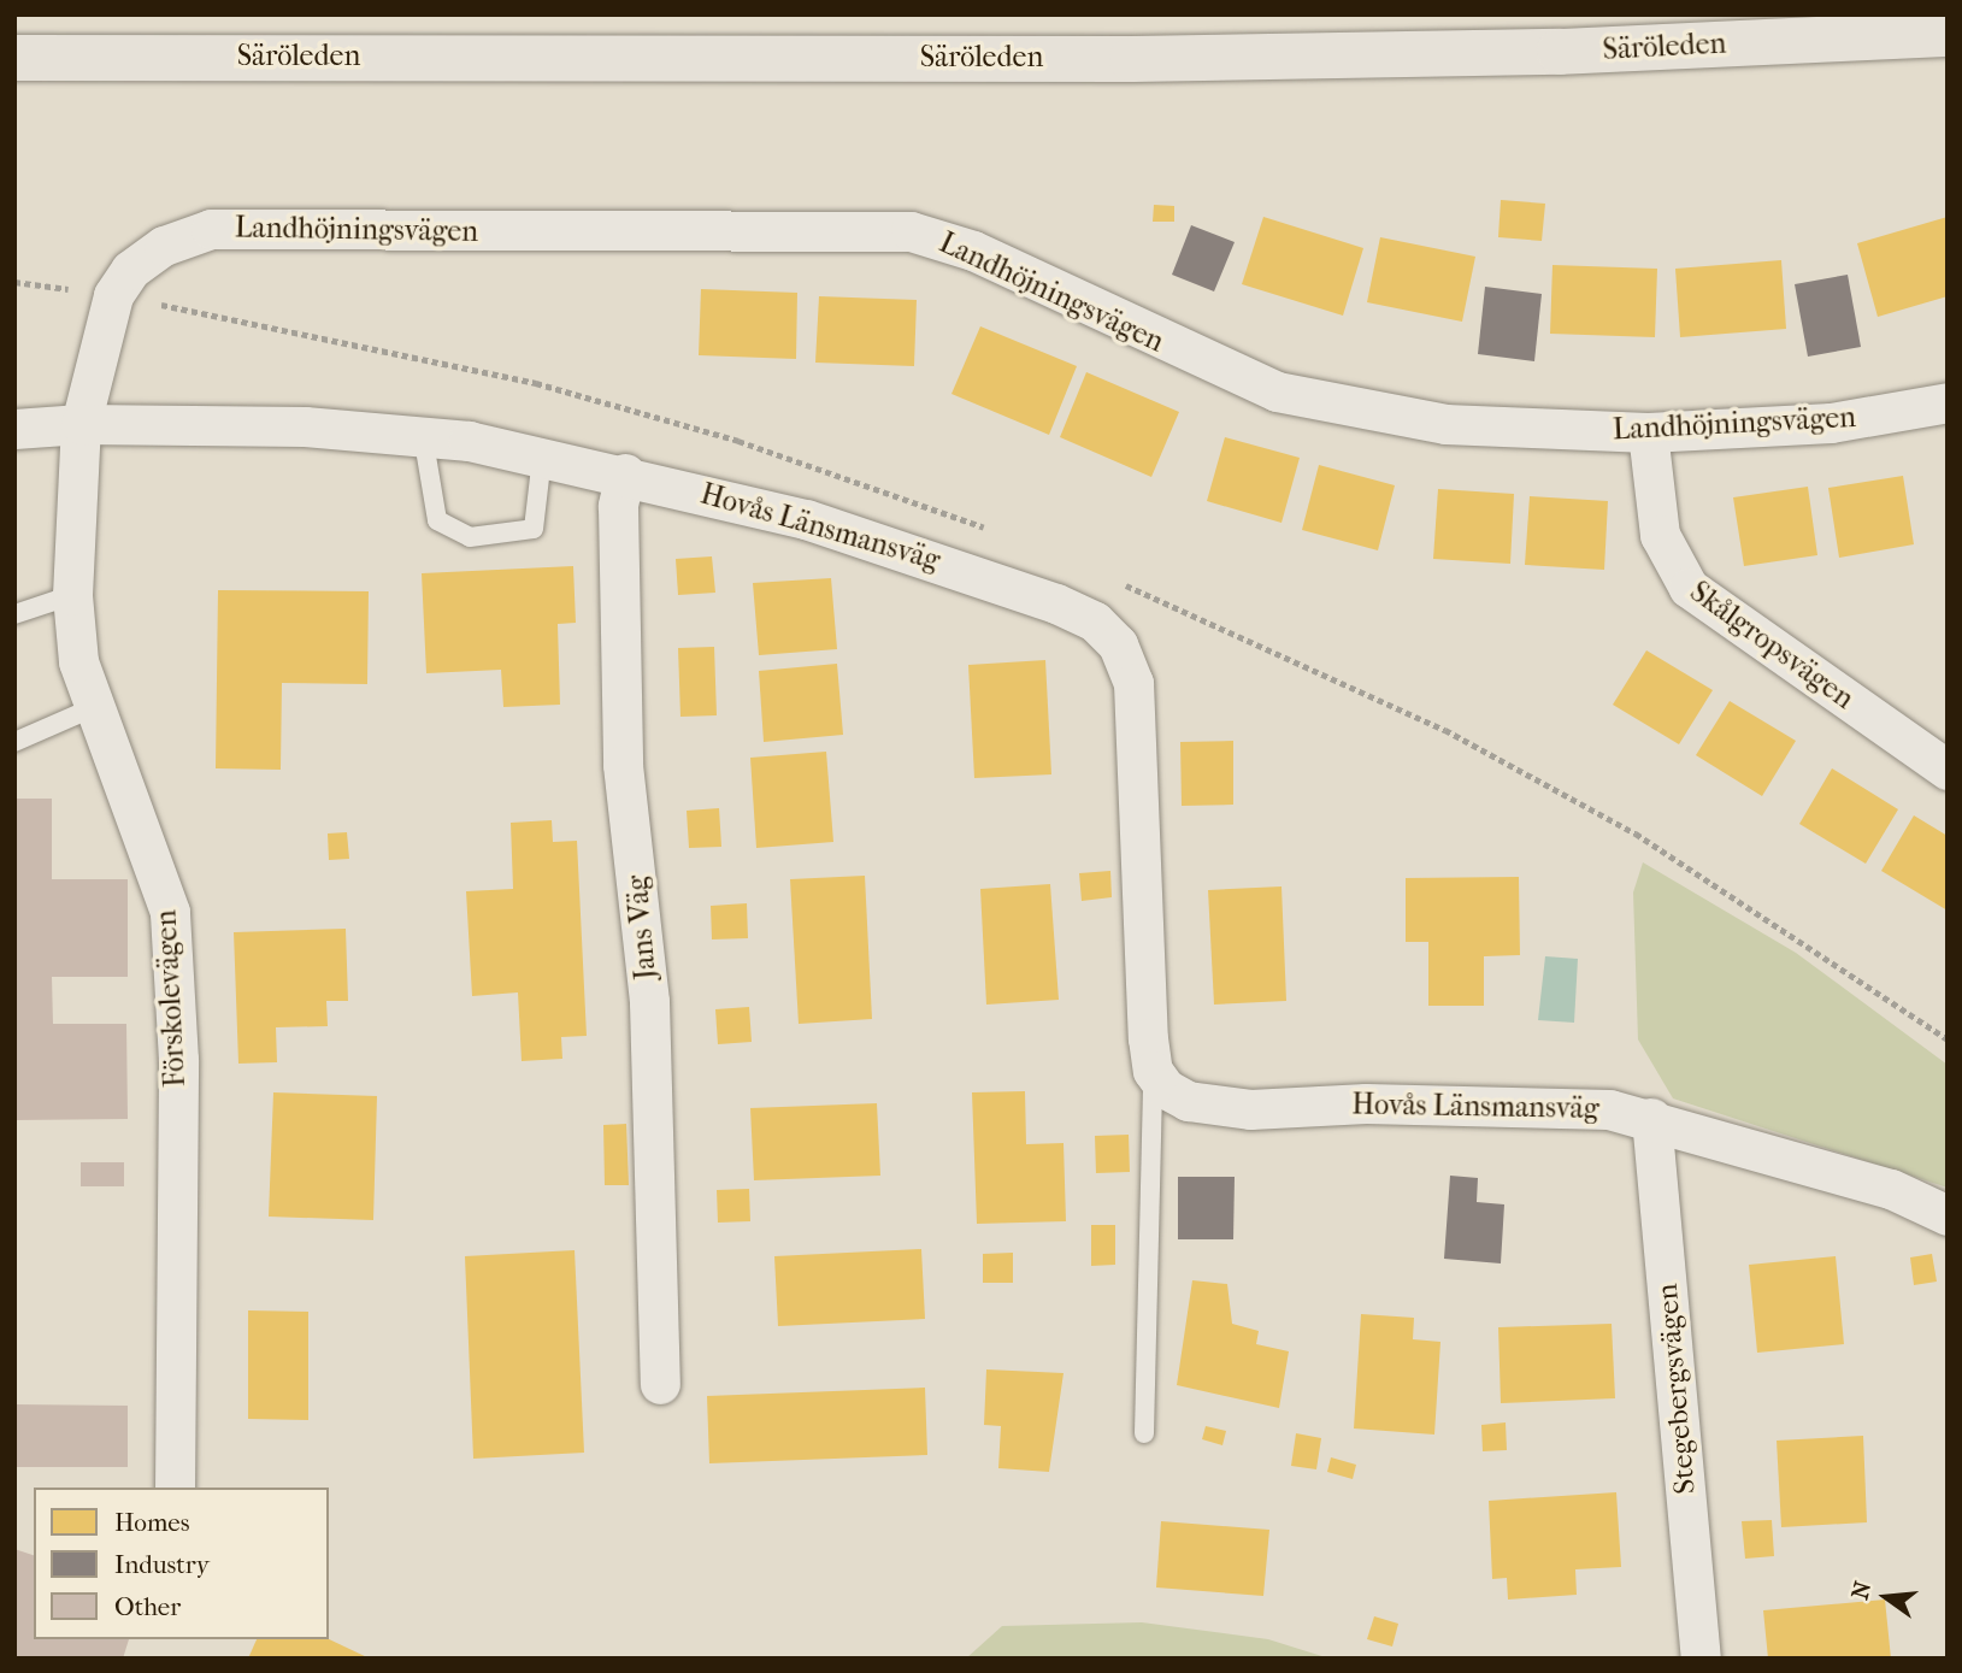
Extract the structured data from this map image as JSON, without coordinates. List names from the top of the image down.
{
  "streets": {
    "main road": ["Säröleden"],
    "street": [
      "Landhöjningsvägen",
      "Hovås Länsmansväg",
      "Skålgropsvägen",
      "Jans Väg",
      "Förskolevägen",
      "Stegebergsvägen"
    ]
  },
  "crossings": [
    ["Landhöjningsvägen", "Hovås Länsmansväg"],
    ["Landhöjningsvägen", "Skålgropsvägen"],
    ["Landhöjningsvägen", "Förskolevägen"],
    ["Hovås Länsmansväg", "Jans Väg"],
    ["Hovås Länsmansväg", "Förskolevägen"],
    ["Hovås Länsmansväg", "Stegebergsvägen"]
  ],
  "legend": ["Homes", "Industry", "Other"],
  "north": "left"
}
